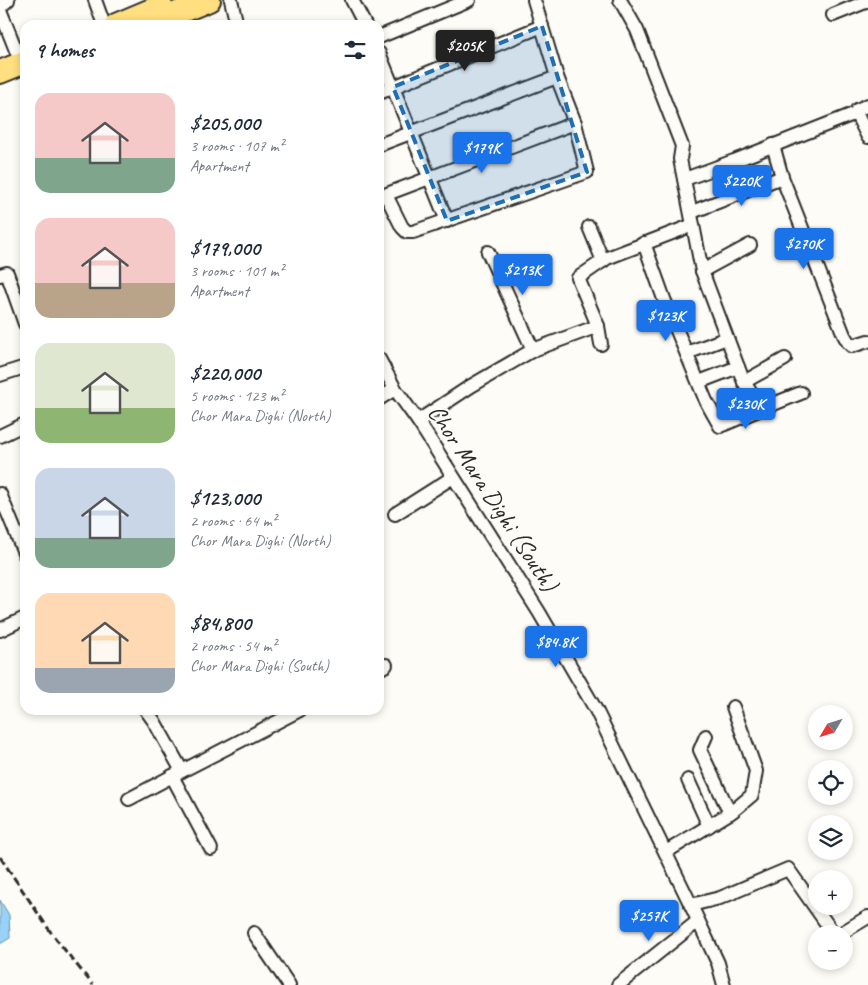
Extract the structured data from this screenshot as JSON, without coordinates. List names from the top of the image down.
{
  "streets": {
    "street": ["Chor Mara Dighi (South)"]
  },
  "north": "bottom left",
  "page": {
    "heading": "9 homes",
    "price": [
      "$205K",
      "$179K",
      "$220K",
      "$270K",
      "$213K",
      "$123K",
      "$230K",
      "$84.8K",
      "$257K"
    ],
    "list": [
      {
        "name": "$205,000",
        "note": "3 rooms · 107 m² · Apartment"
      },
      {
        "name": "$179,000",
        "note": "3 rooms · 101 m² · Apartment"
      },
      {
        "name": "$220,000",
        "note": "5 rooms · 123 m² · Chor Mara Dighi (North)"
      },
      {
        "name": "$123,000",
        "note": "2 rooms · 64 m² · Chor Mara Dighi (North)"
      },
      {
        "name": "$84,800",
        "note": "2 rooms · 54 m² · Chor Mara Dighi (South)"
      }
    ],
    "map_buttons": ["+", "−"]
  }
}
